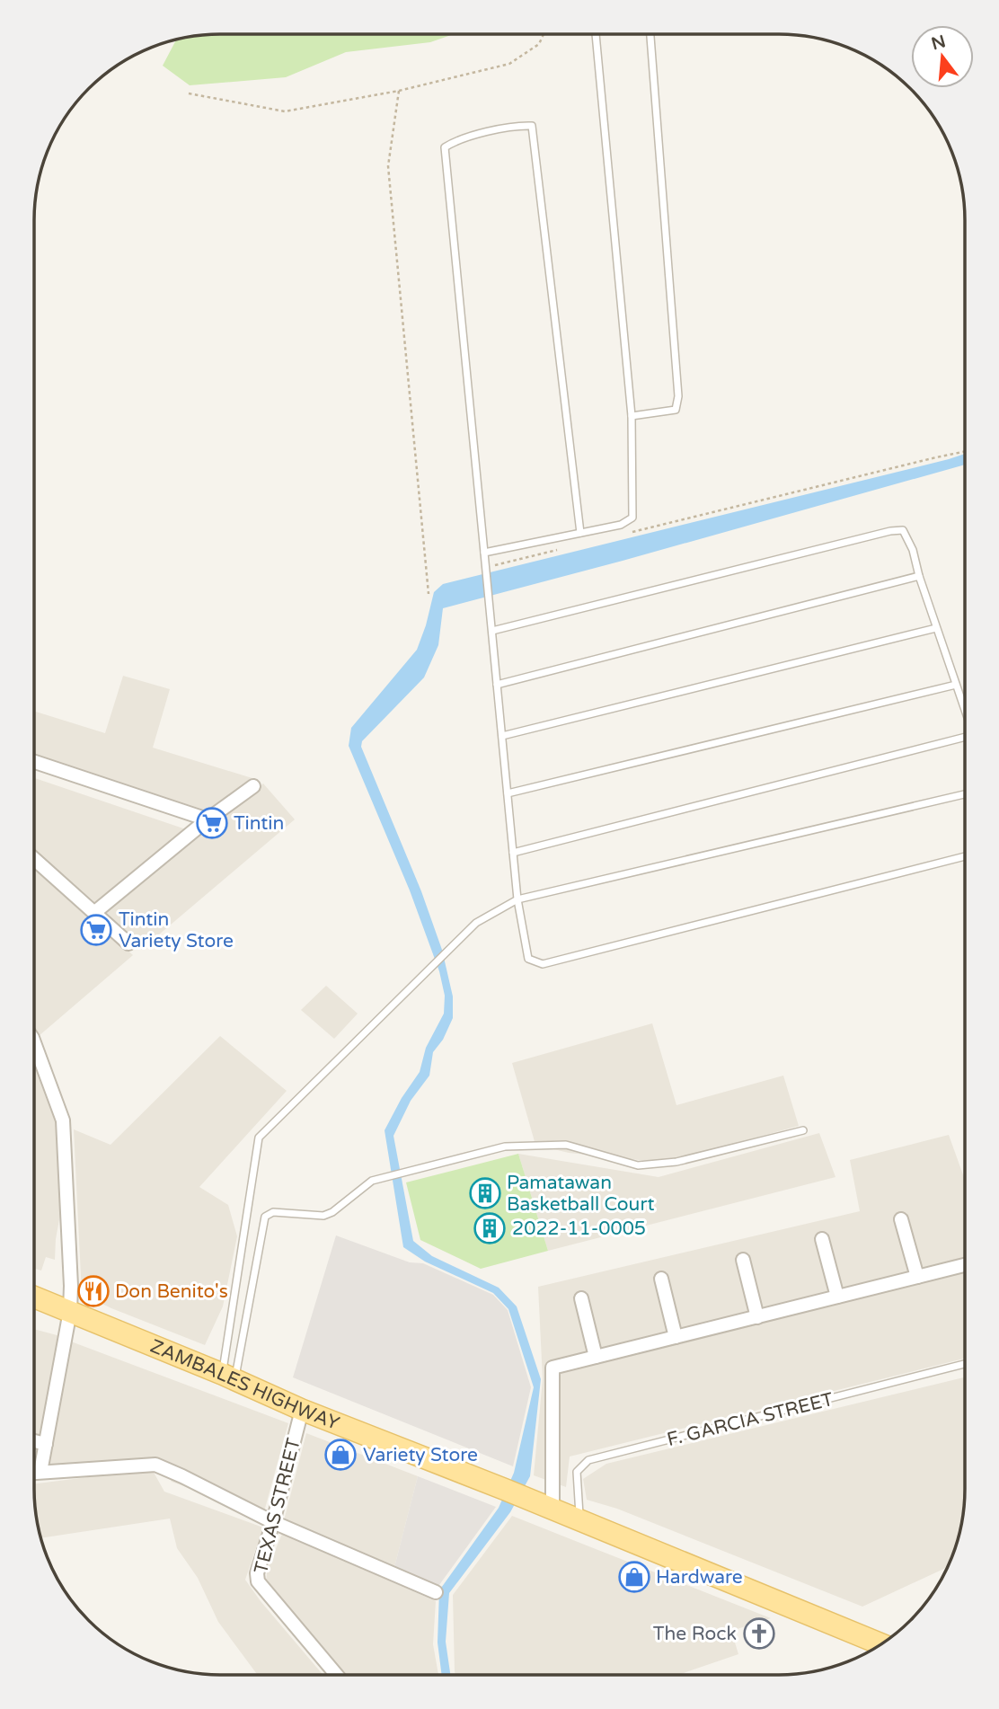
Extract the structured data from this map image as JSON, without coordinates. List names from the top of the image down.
{
  "streets": {
    "main road": ["ZAMBALES HIGHWAY"],
    "street": ["TEXAS STREET"],
    "lane": ["F. GARCIA STREET"]
  },
  "crossings": [
    ["ZAMBALES HIGHWAY", "F. GARCIA STREET"],
    ["ZAMBALES HIGHWAY", "TEXAS STREET"]
  ],
  "places": {
    "supermarket": ["Tintin", "Tintin Variety Store"],
    "building": ["Pamatawan Basketball Court", "2022-11-0005"],
    "restaurant": ["Don Benito's"],
    "shop": ["Variety Store", "Hardware"],
    "church": ["The Rock"]
  },
  "north": "top"
}
